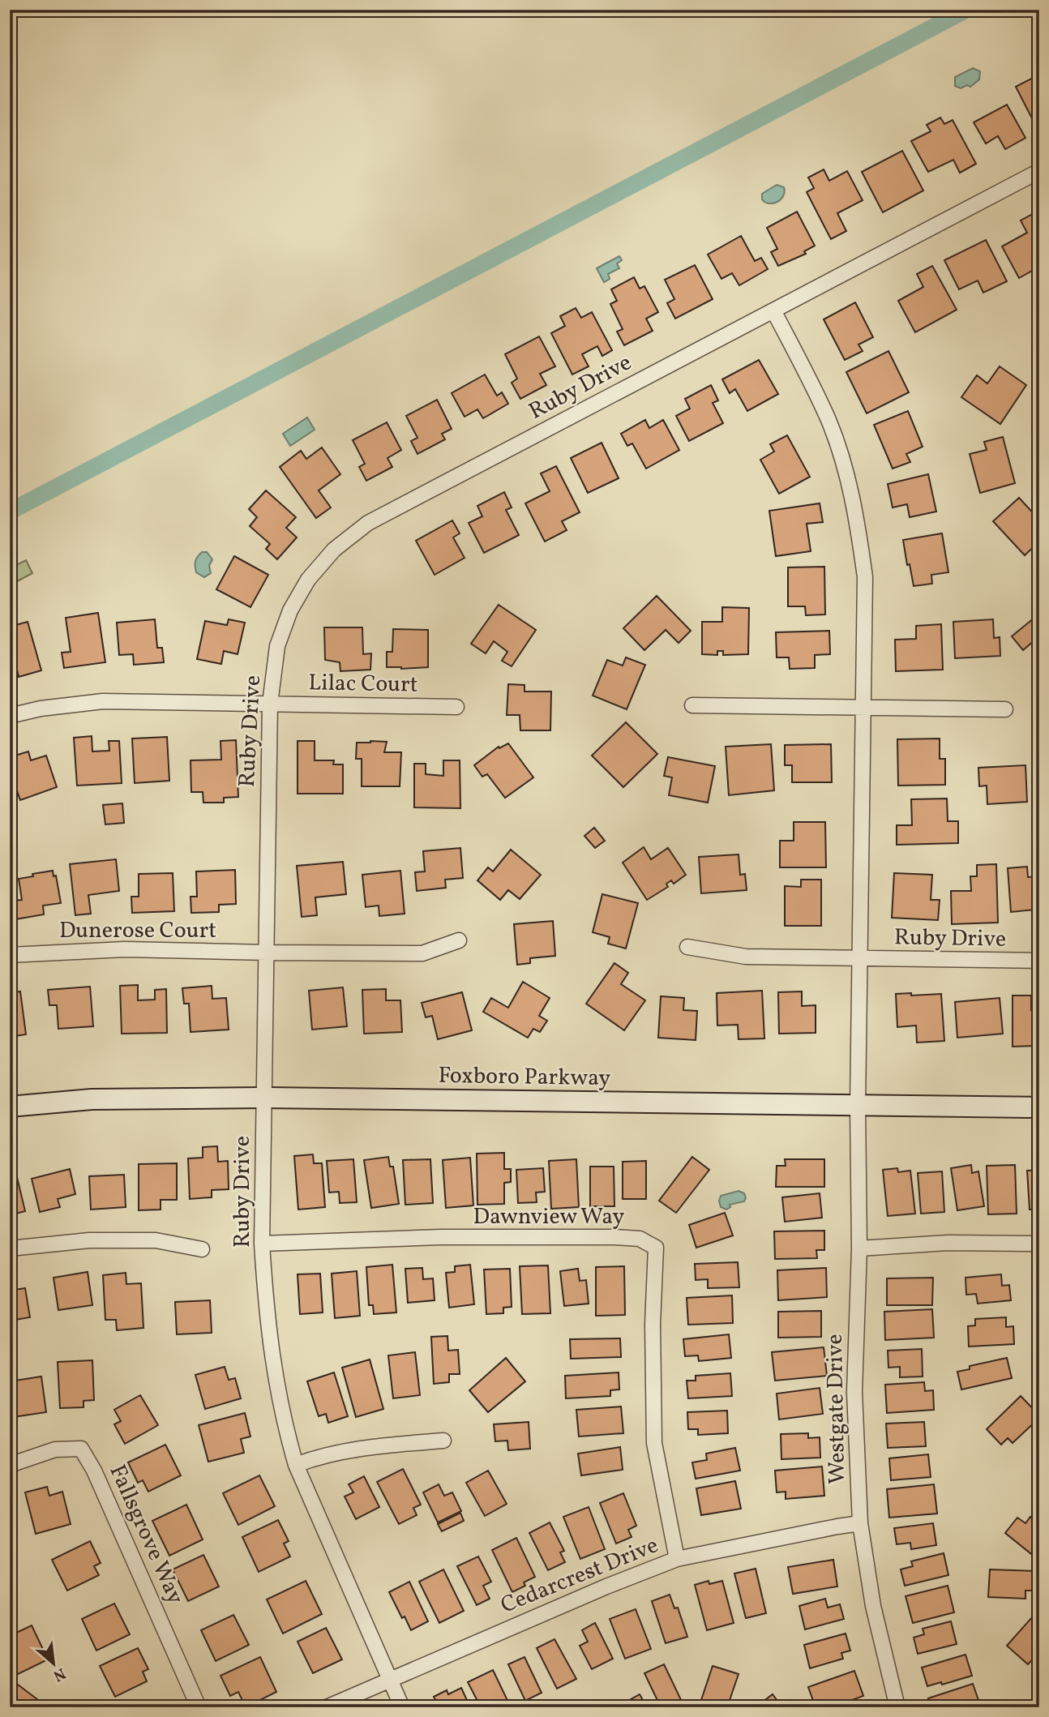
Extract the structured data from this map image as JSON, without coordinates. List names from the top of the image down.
{
  "streets": {
    "main road": ["Foxboro Parkway"],
    "street": [
      "Ruby Drive",
      "Lilac Court",
      "Dunerose Court",
      "Dawnview Way",
      "Westgate Drive",
      "Fallsgrove Way",
      "Cedarcrest Drive"
    ]
  },
  "crossings": [
    ["Ruby Drive", "Lilac Court"],
    ["Ruby Drive", "Dunerose Court"],
    ["Ruby Drive", "Foxboro Parkway"],
    ["Ruby Drive", "Dawnview Way"],
    ["Ruby Drive", "Westgate Drive"],
    ["Ruby Drive", "Cedarcrest Drive"],
    ["Foxboro Parkway", "Westgate Drive"],
    ["Dawnview Way", "Cedarcrest Drive"],
    ["Westgate Drive", "Cedarcrest Drive"]
  ],
  "north": "bottom right"
}
